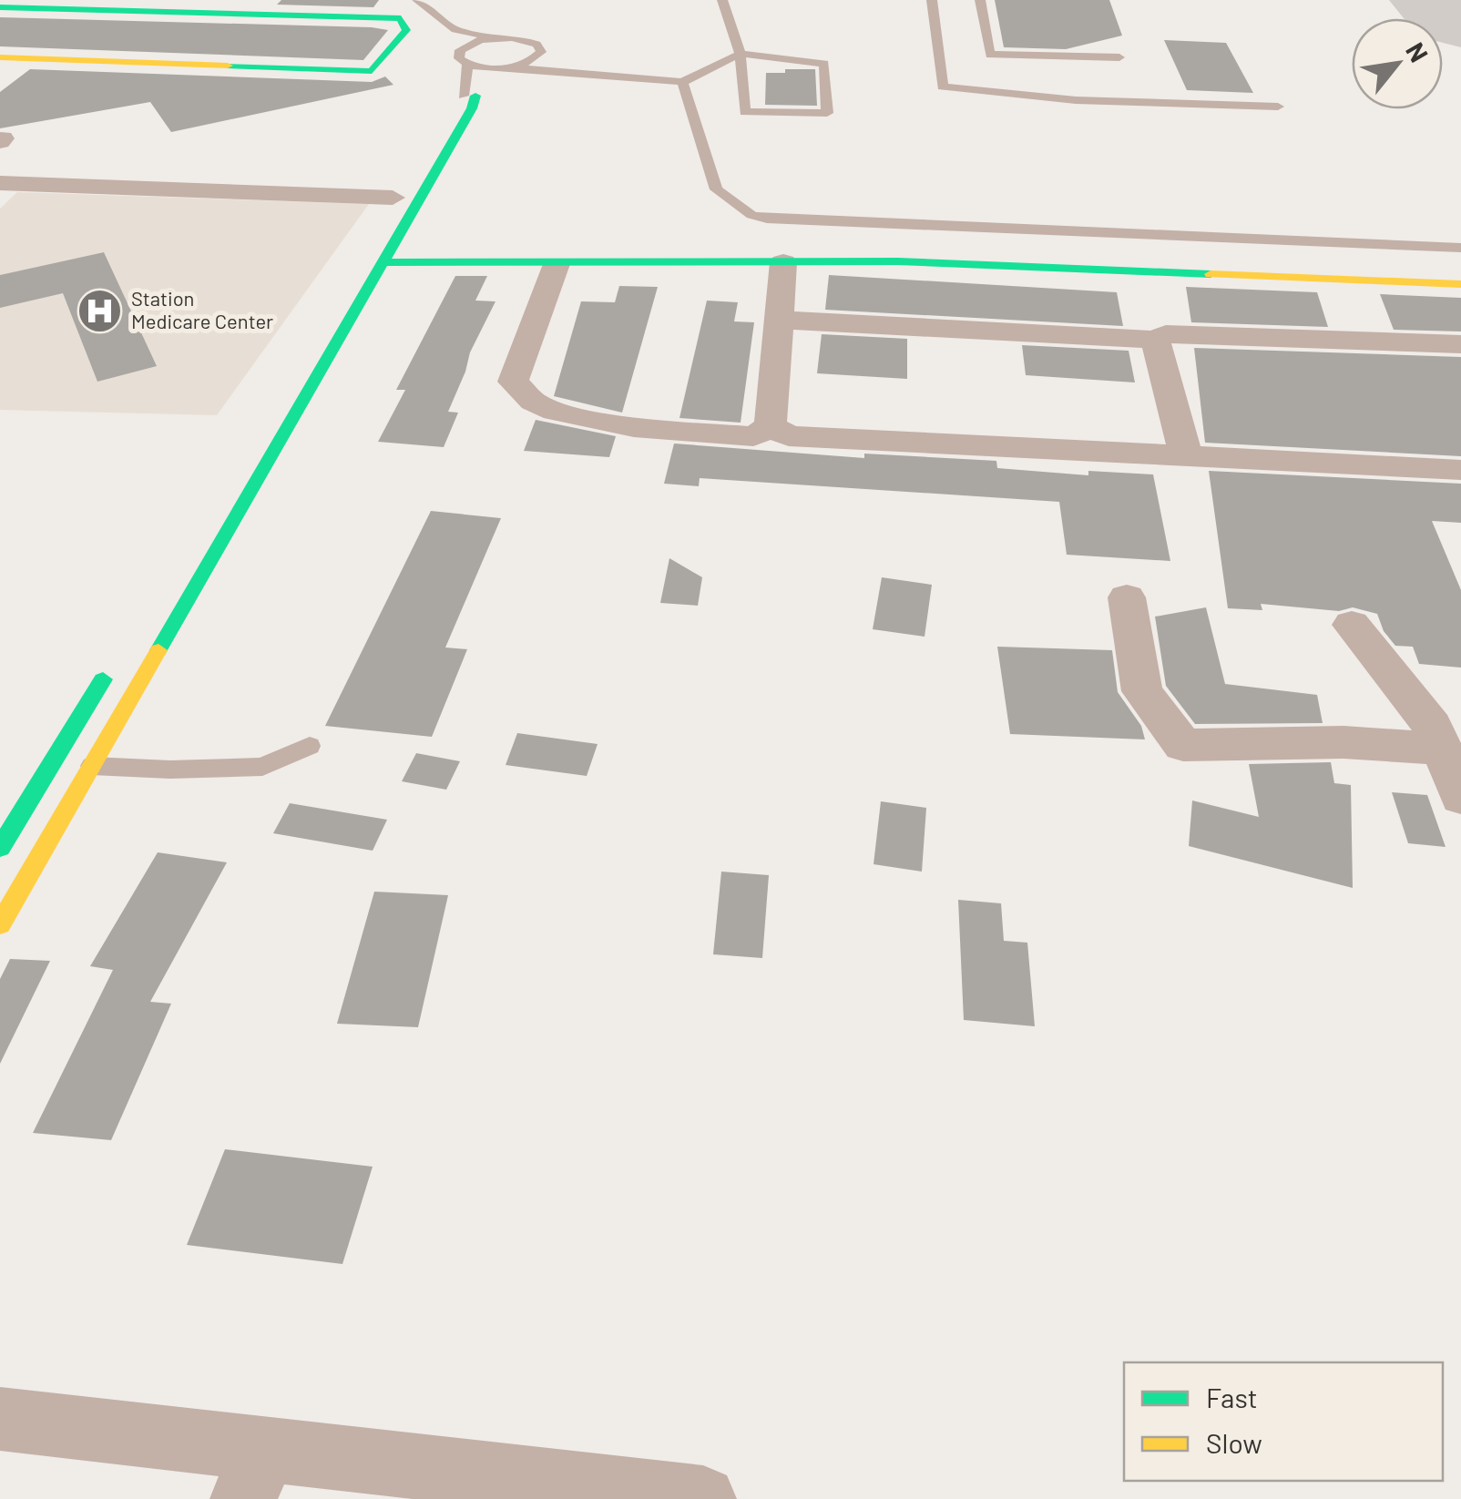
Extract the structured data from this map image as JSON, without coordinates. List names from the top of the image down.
{
  "places": {
    "hospital": ["Station Medicare Center"]
  },
  "legend": ["Fast", "Slow"],
  "north": "top right"
}
